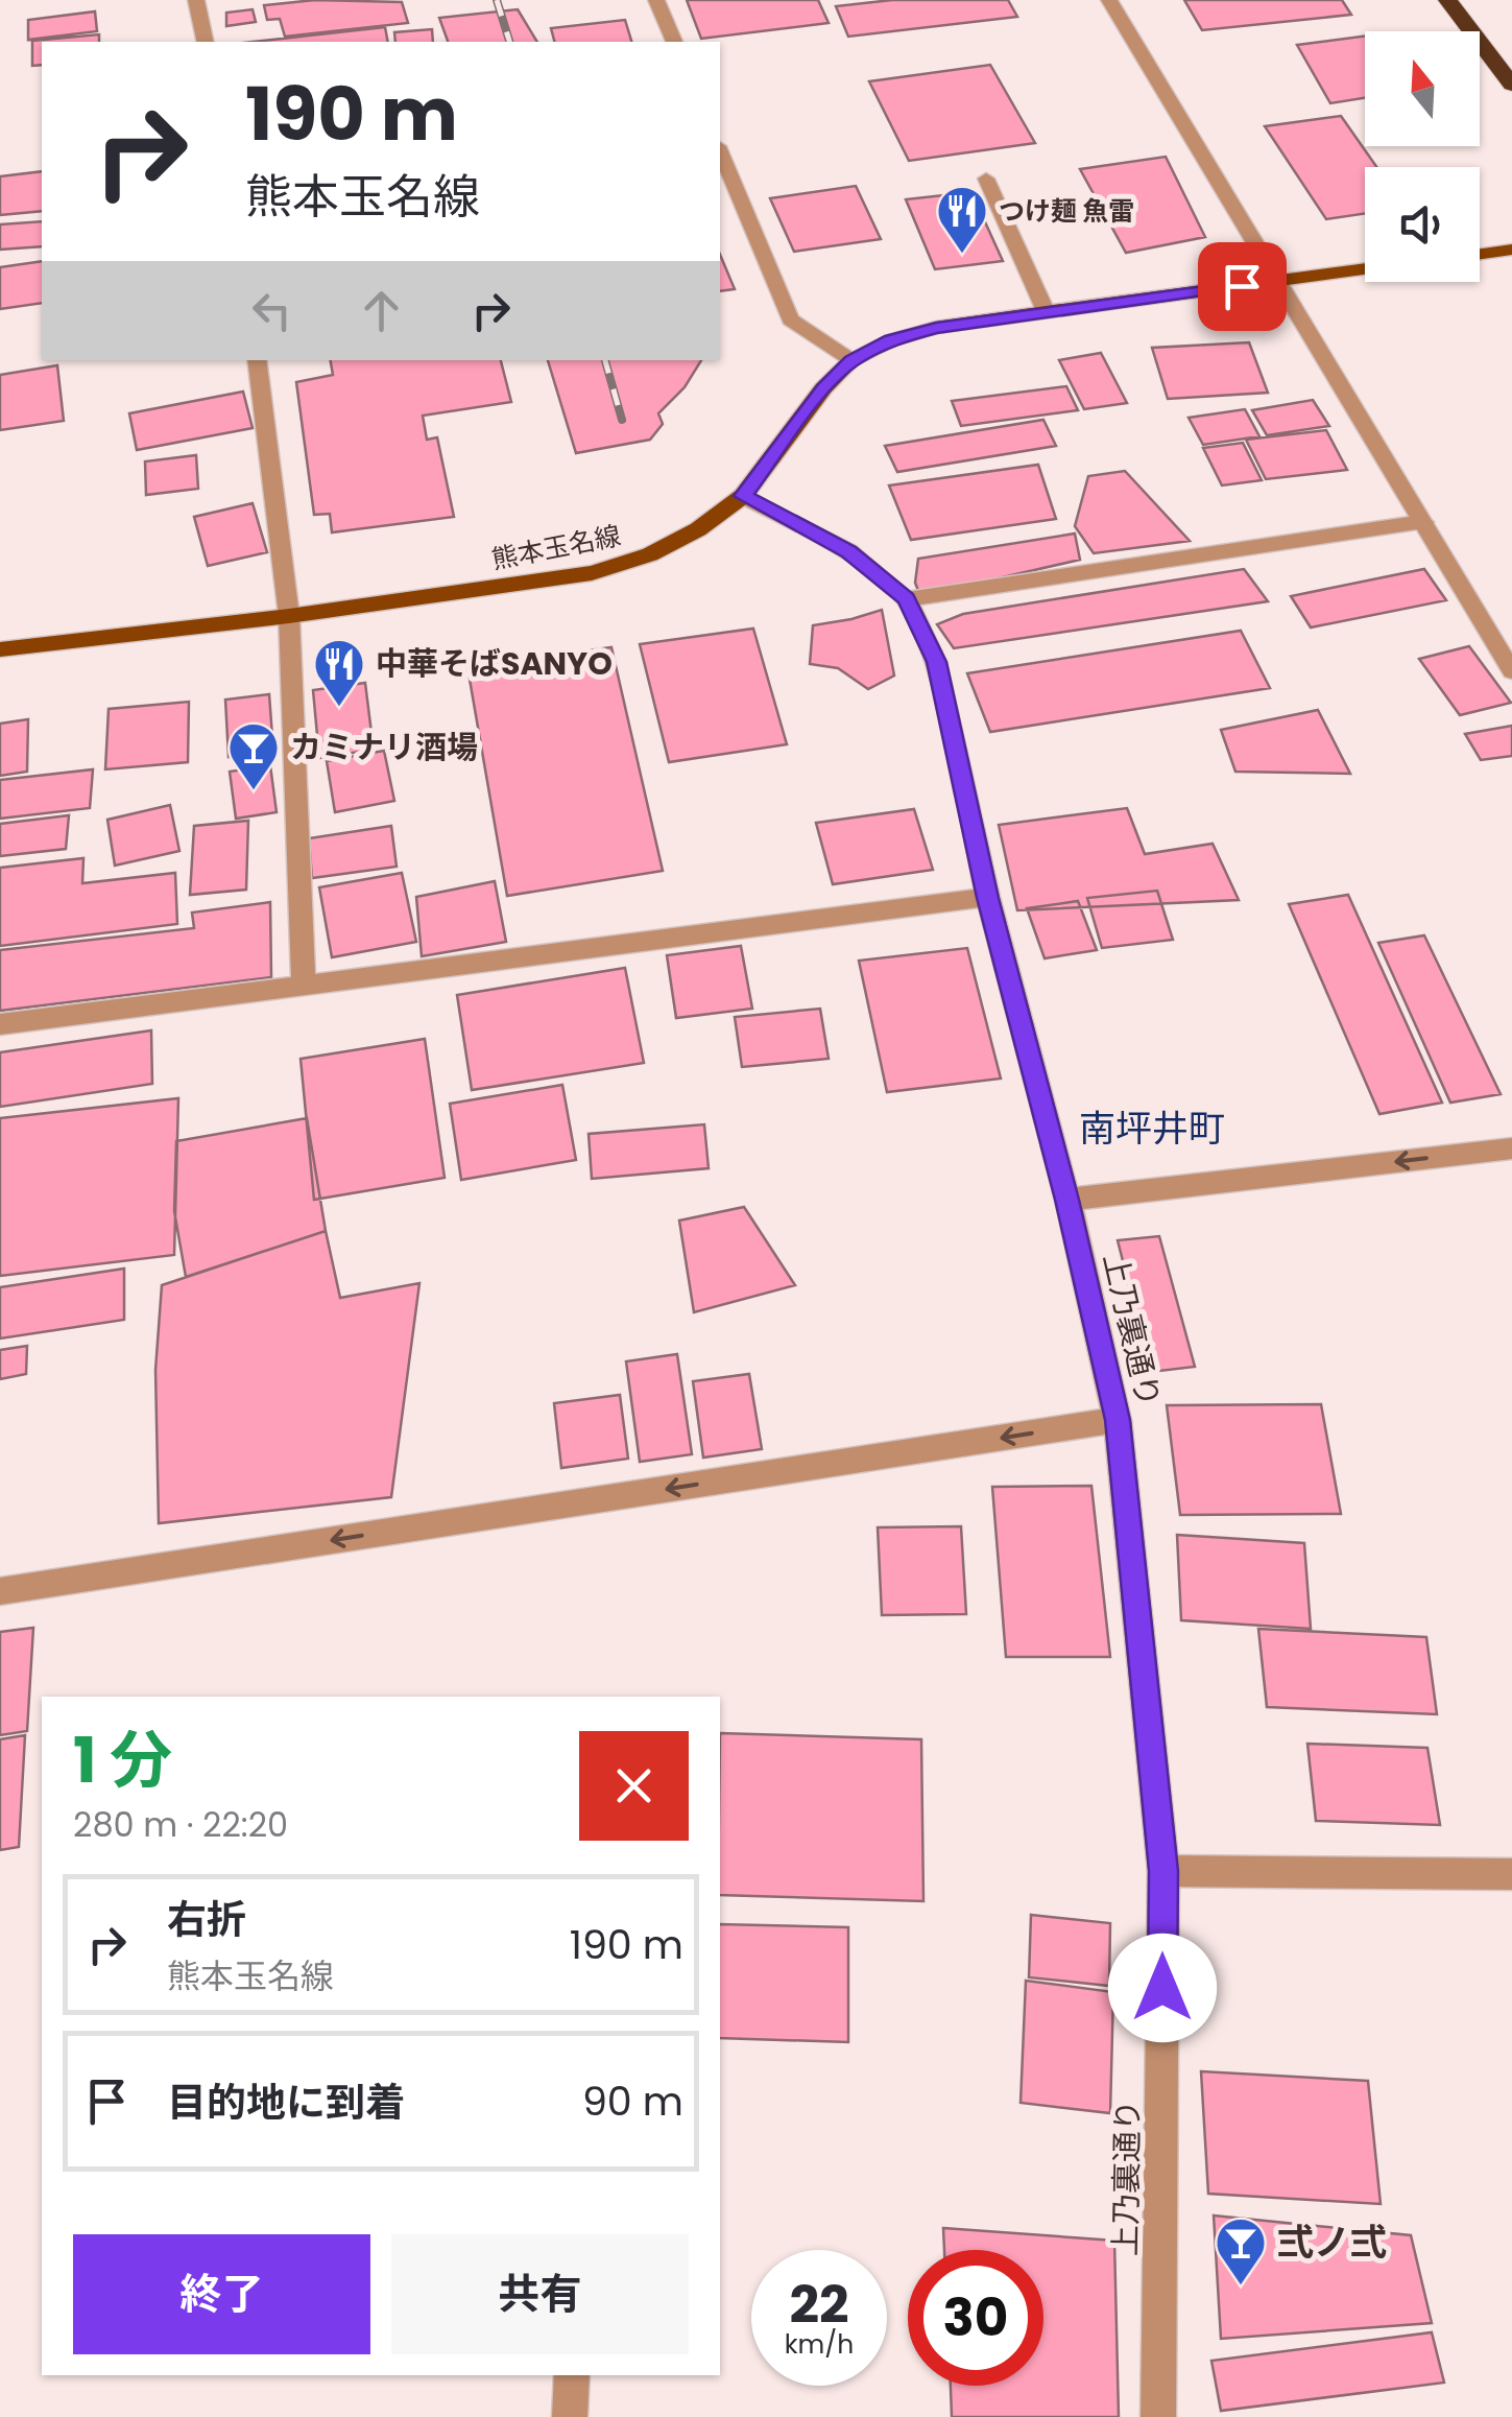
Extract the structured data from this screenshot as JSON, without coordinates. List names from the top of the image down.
{
  "streets": {
    "main road": ["熊本玉名線"],
    "street": ["上乃裏通り"]
  },
  "crossings": [
    ["熊本玉名線", "上乃裏通り"]
  ],
  "districts": ["南坪井町"],
  "places": {
    "restaurant": ["つけ麺 魚雷", "中華そばSANYO"],
    "bar": ["カミナリ酒場", "弍ノ弍"]
  },
  "north": "top",
  "page": {
    "turn": ["190 m", "熊本玉名線"],
    "heading": ["1 分", "280 m · 22:20"],
    "list": [
      {
        "name": "右折",
        "note": "熊本玉名線",
        "value": "190 m"
      },
      {
        "name": "目的地に到着",
        "value": "90 m"
      }
    ],
    "buttons": ["終了", "共有"],
    "speed": "22 km/h",
    "limit": "30"
  }
}
